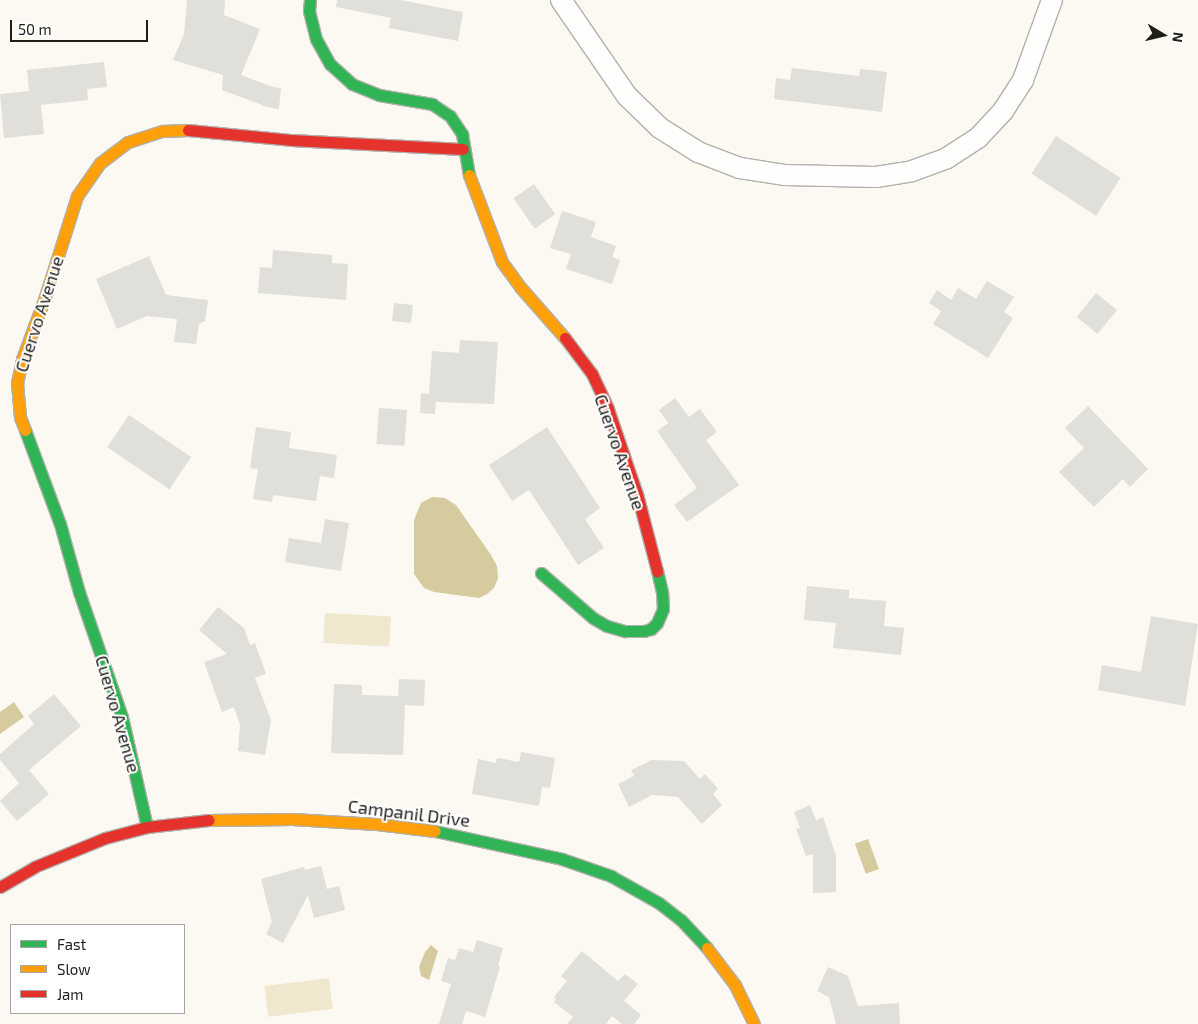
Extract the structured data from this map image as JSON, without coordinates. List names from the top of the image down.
{
  "streets": {
    "street": ["Cuervo Avenue", "Campanil Drive"]
  },
  "crossings": [
    ["Cuervo Avenue", "Campanil Drive"]
  ],
  "legend": ["Fast", "Slow", "Jam"],
  "scale_bar": "50 m",
  "north": "right"
}
